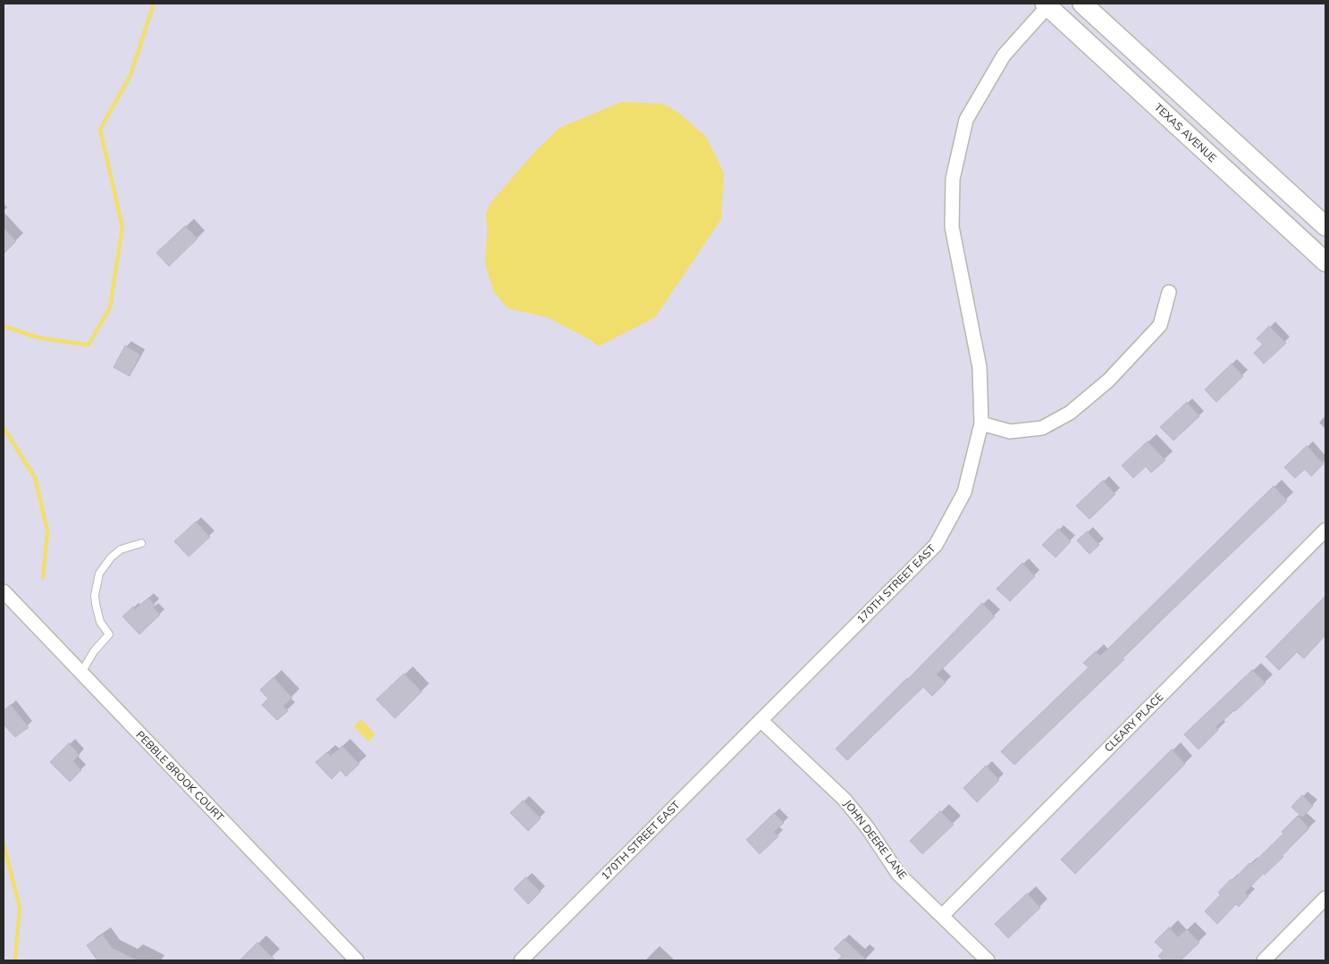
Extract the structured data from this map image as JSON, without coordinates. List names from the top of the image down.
{
  "streets": {
    "main road": ["TEXAS AVENUE"],
    "street": [
      "170TH STREET EAST",
      "CLEARY PLACE",
      "PEBBLE BROOK COURT",
      "JOHN DEERE LANE"
    ]
  },
  "crossings": [
    ["TEXAS AVENUE", "170TH STREET EAST"],
    ["170TH STREET EAST", "JOHN DEERE LANE"],
    ["CLEARY PLACE", "JOHN DEERE LANE"]
  ]
}
